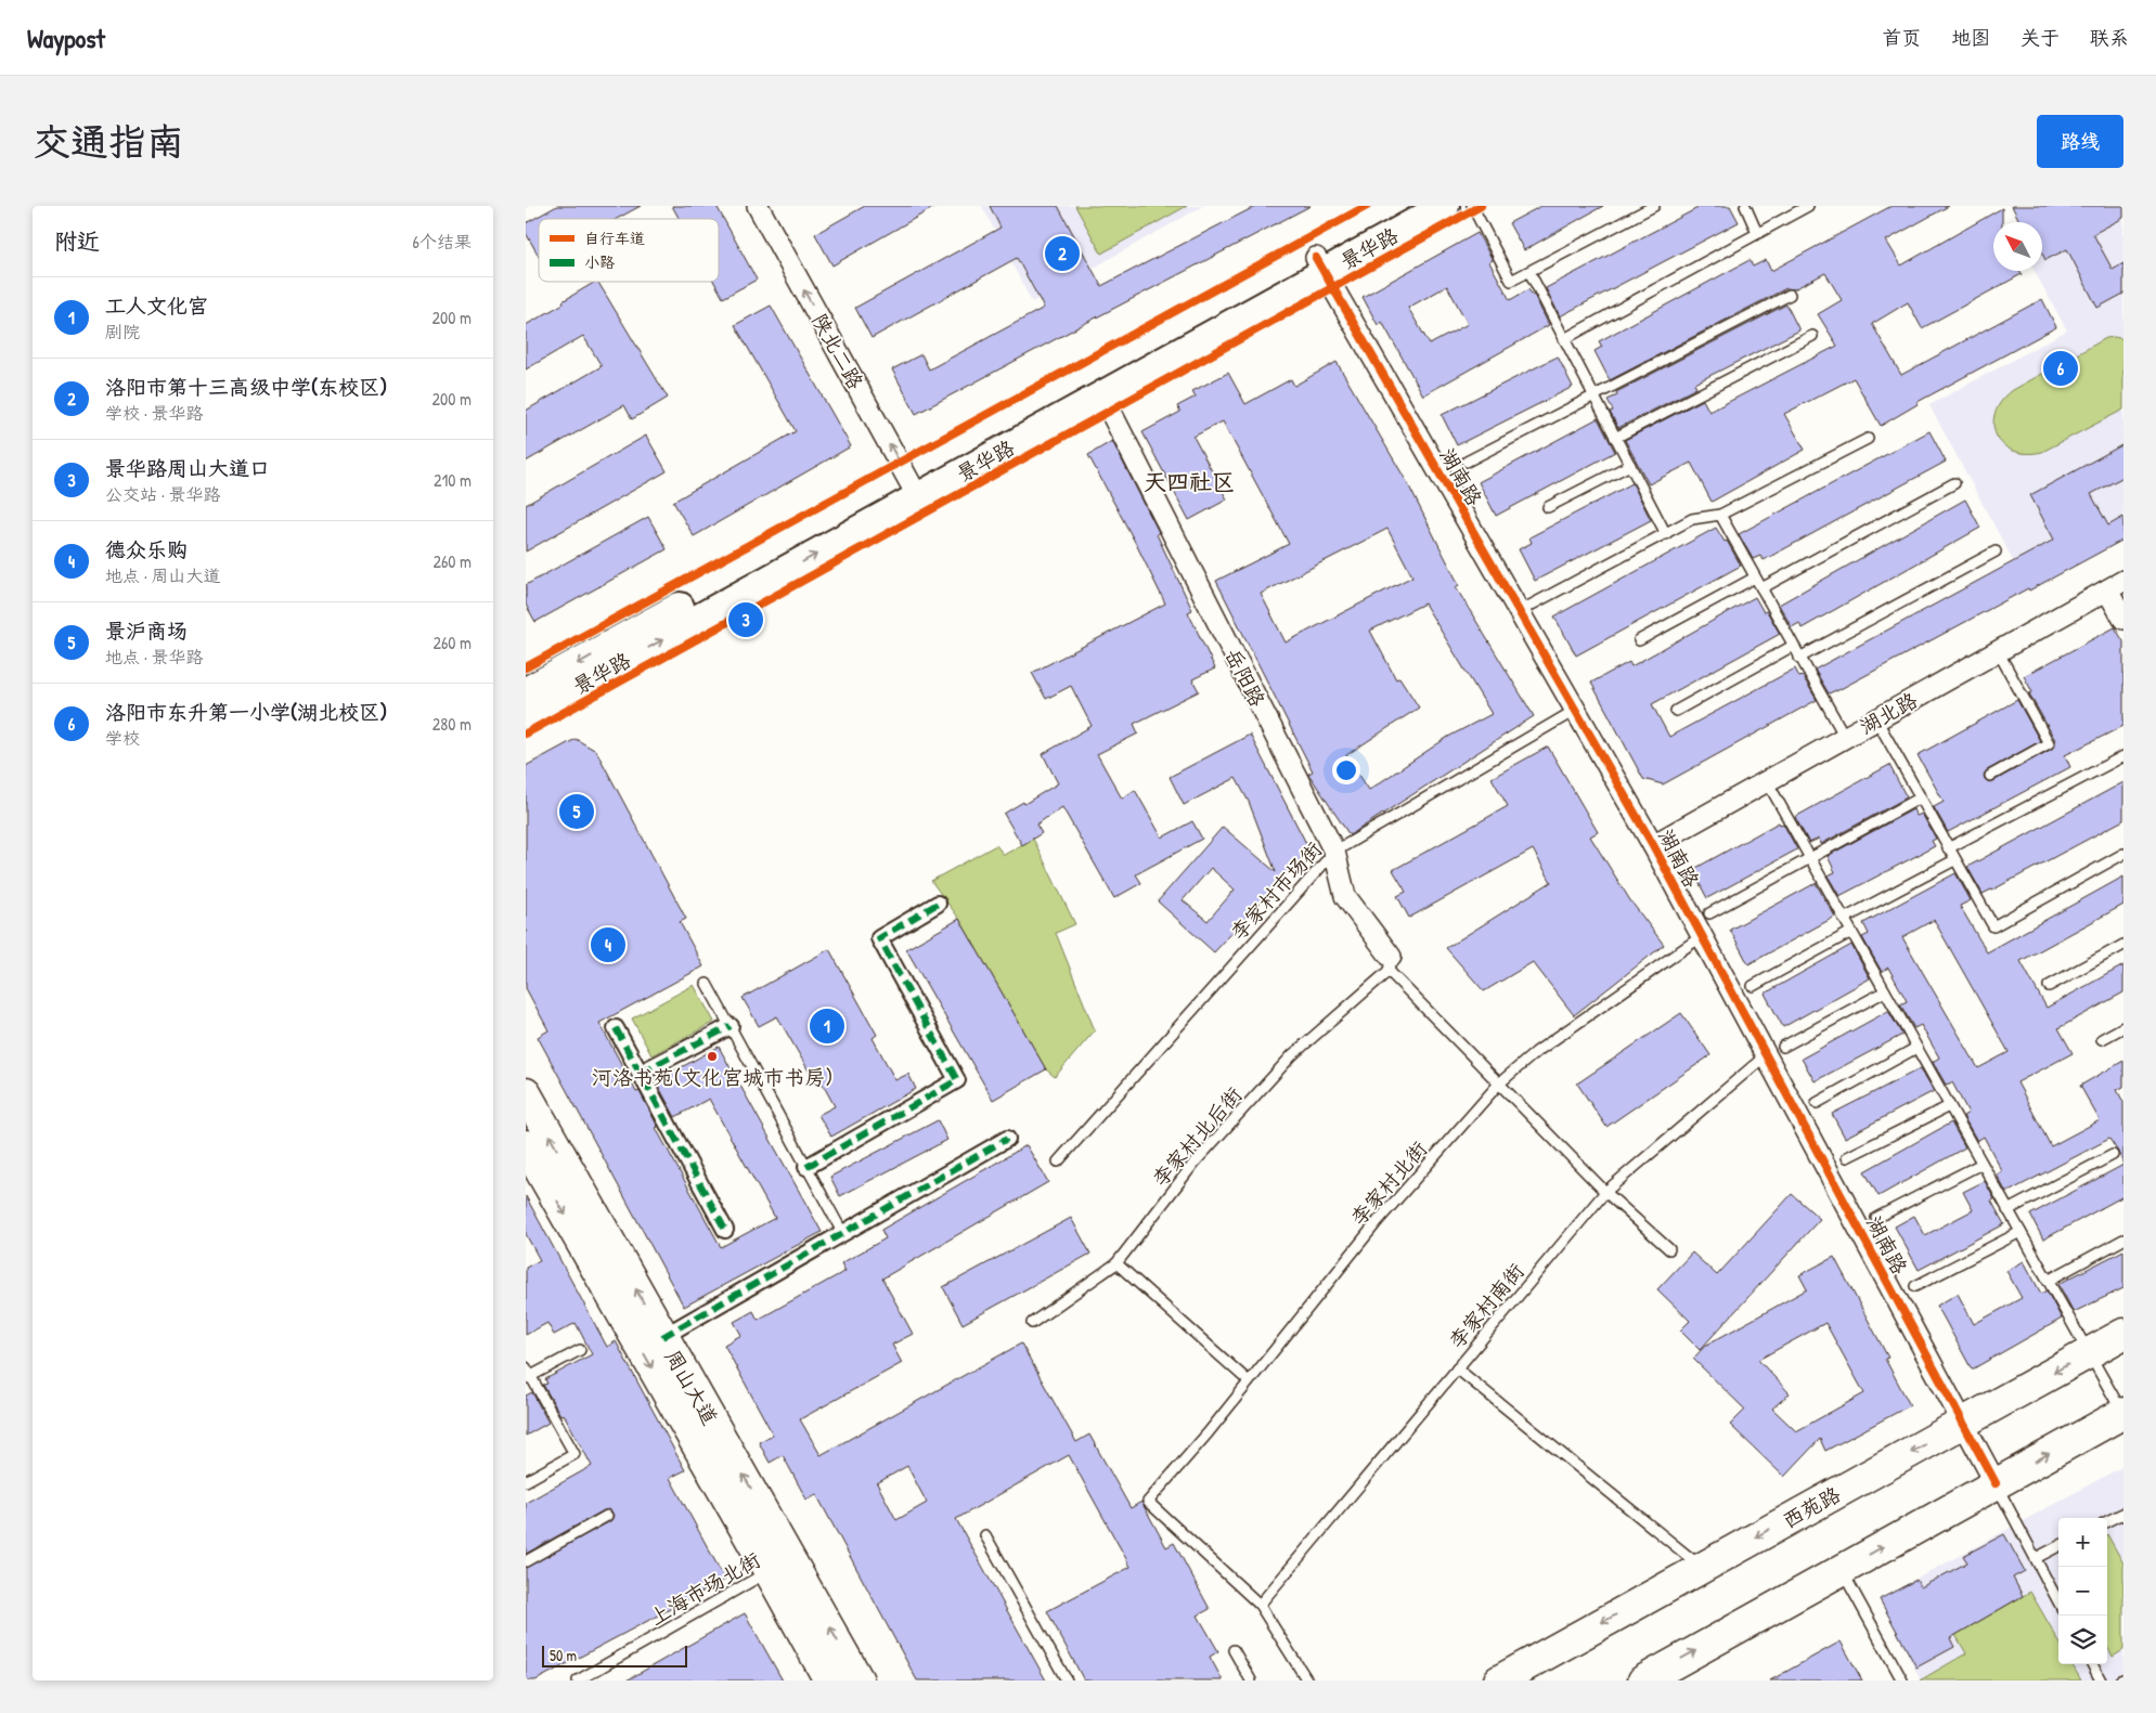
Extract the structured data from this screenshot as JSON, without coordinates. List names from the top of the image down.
{
  "streets": {
    "main road": ["景华路", "周山大道", "西苑路"],
    "street": [
      "陕北二路",
      "湖南路",
      "岳阳路",
      "湖北路"
    ],
    "lane": [
      "李家村市场街",
      "李家村北后街",
      "李家村北街",
      "李家村南街",
      "上海市场北街"
    ]
  },
  "crossings": [
    ["景华路", "陕北二路"],
    ["景华路", "湖南路"],
    ["景华路", "岳阳路"],
    ["湖南路", "湖北路"],
    ["湖南路", "李家村市场街"],
    ["湖南路", "李家村北街"],
    ["湖南路", "李家村南街"],
    ["湖南路", "西苑路"],
    ["岳阳路", "李家村市场街"],
    ["岳阳路", "李家村北后街"],
    ["李家村北街", "李家村南街"],
    ["周山大道", "上海市场北街"]
  ],
  "one_way": ["陕北二路"],
  "districts": ["天四社区"],
  "places": ["河洛书苑(文化宫城市书房)"],
  "legend": ["自行车道", "小路"],
  "scale_bar": "50 m",
  "north": "top left",
  "page": {
    "header": "Waypost",
    "nav": [
      "首页",
      "地图",
      "关于",
      "联系"
    ],
    "buttons": "路线",
    "title": "交通指南",
    "heading": ["附近", "6个结果"],
    "pins": [
      "2",
      "6",
      "3",
      "5",
      "4",
      "1"
    ],
    "list": [
      {
        "mark": "1",
        "name": "工人文化宫",
        "note": "剧院",
        "value": "200 m"
      },
      {
        "mark": "2",
        "name": "洛阳市第十三高级中学(东校区)",
        "note": "学校 · 景华路",
        "value": "200 m"
      },
      {
        "mark": "3",
        "name": "景华路周山大道口",
        "note": "公交站 · 景华路",
        "value": "210 m"
      },
      {
        "mark": "4",
        "name": "德众乐购",
        "note": "地点 · 周山大道",
        "value": "260 m"
      },
      {
        "mark": "5",
        "name": "景沪商场",
        "note": "地点 · 景华路",
        "value": "260 m"
      },
      {
        "mark": "6",
        "name": "洛阳市东升第一小学(湖北校区)",
        "note": "学校",
        "value": "280 m"
      }
    ],
    "map_buttons": ["+", "−"],
    "scale": "50 m"
  }
}
